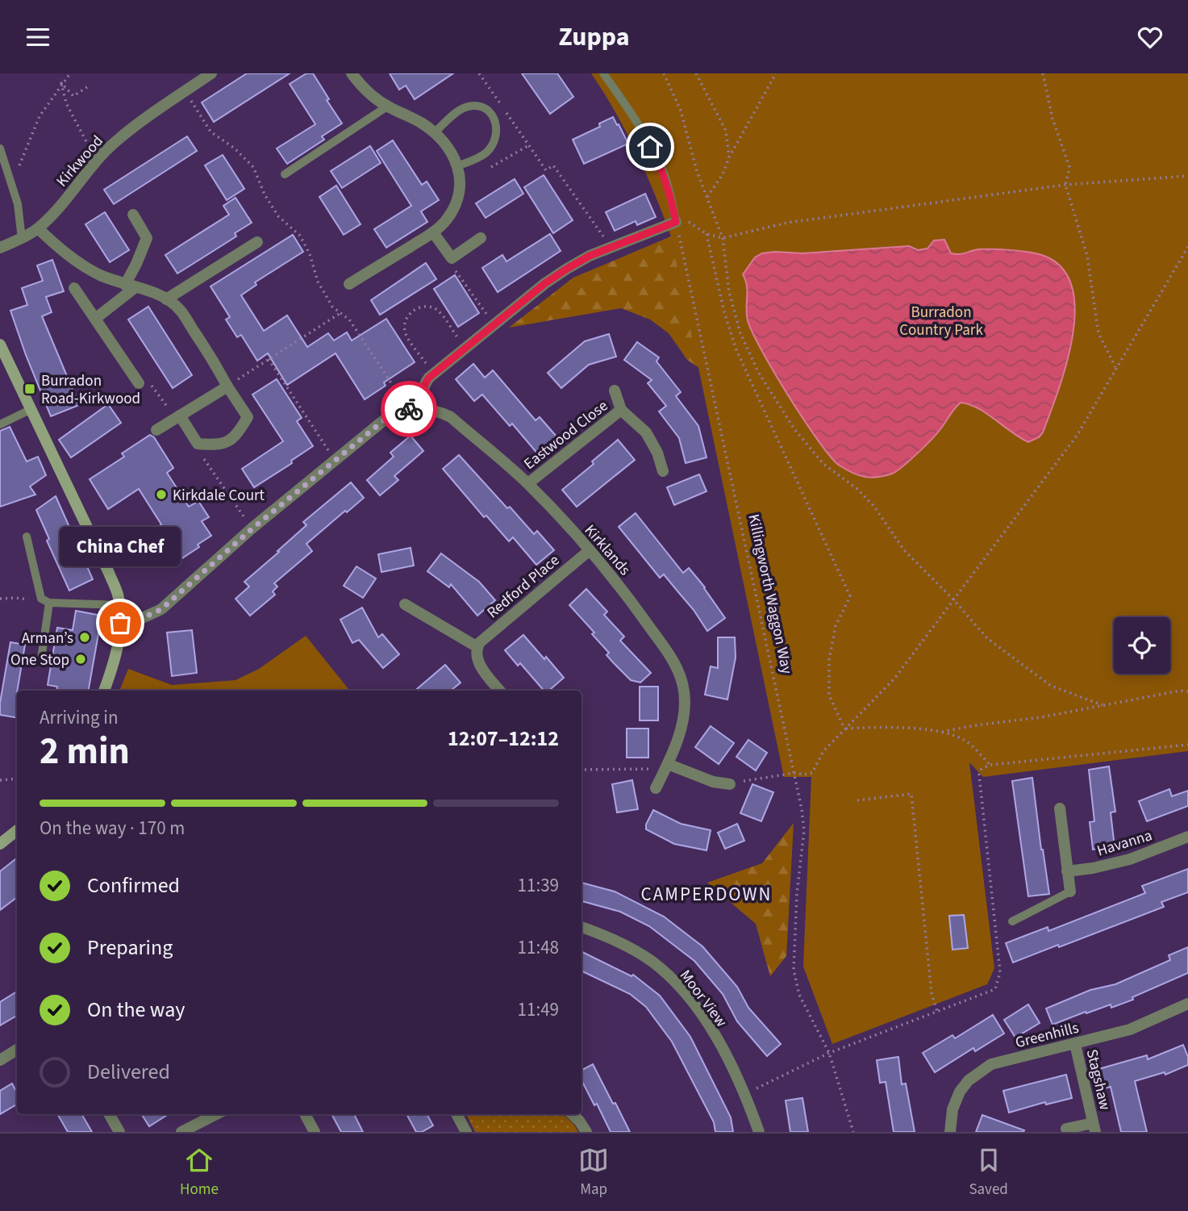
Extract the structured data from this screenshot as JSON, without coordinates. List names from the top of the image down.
{
  "streets": {
    "street": [
      "Kirkwood",
      "Eastwood Close",
      "Kirklands",
      "Redford Place",
      "Havanna",
      "Moor View",
      "Greenhills",
      "Stagshaw"
    ],
    "path": ["Killingworth Waggon Way"]
  },
  "crossings": [
    ["Eastwood Close", "Kirklands"],
    ["Kirklands", "Redford Place"],
    ["Greenhills", "Stagshaw"]
  ],
  "districts": ["CAMPERDOWN"],
  "parks": ["Burradon Country Park"],
  "places": {
    "transit": ["Burradon Road-Kirkwood"],
    "other": [
      "Kirkdale Court",
      "China Chef",
      "Arman’s",
      "One Stop"
    ]
  },
  "page": {
    "header": "Zuppa",
    "bubble": "China Chef",
    "heading": ["2 min", "Arriving in", "12:07–12:12"],
    "bar": "On the way · 170 m",
    "list": [
      ["Confirmed", "11:39"],
      ["Preparing", "11:48"],
      ["On the way", "11:49"],
      "Delivered"
    ],
    "tabs": ["Home", "Map", "Saved"]
  }
}
